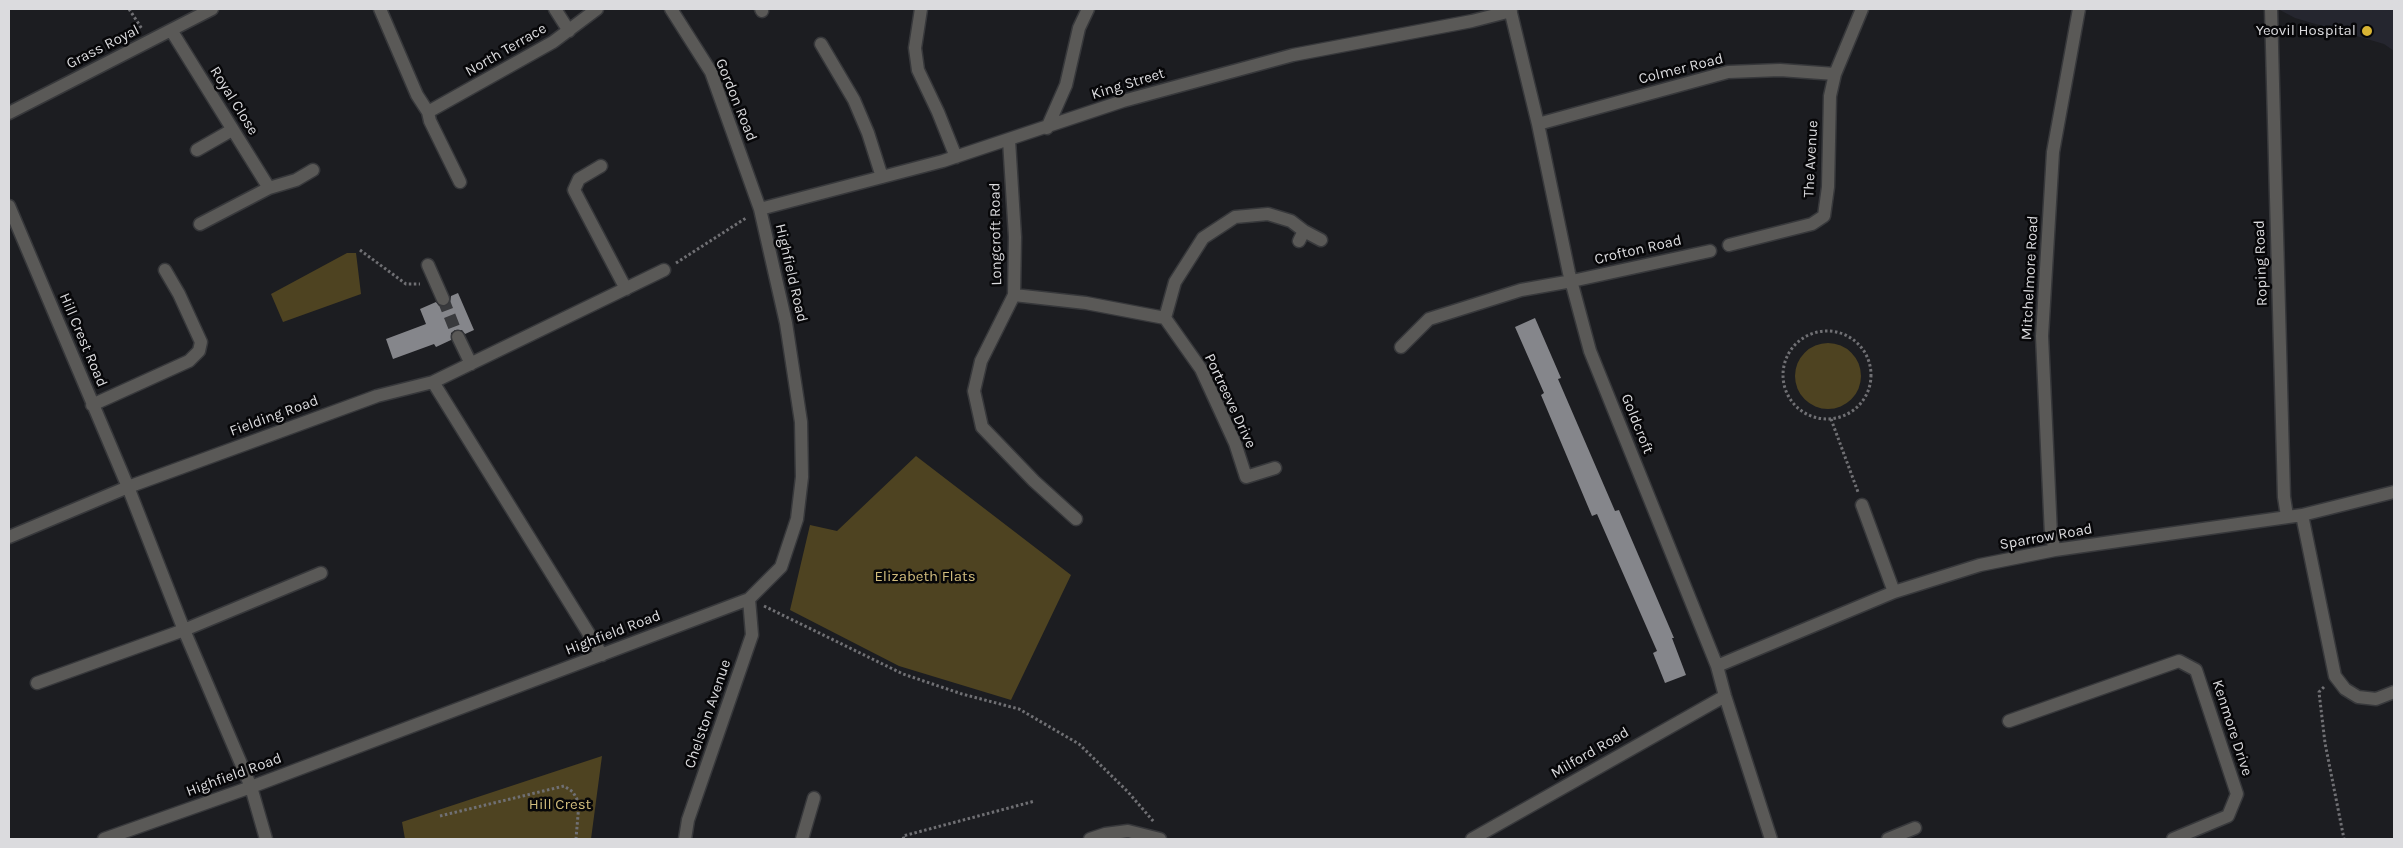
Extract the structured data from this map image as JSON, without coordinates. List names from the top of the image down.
{
  "streets": {
    "street": [
      "Grass Royal",
      "North Terrace",
      "Colmer Road",
      "King Street",
      "Gordon Road",
      "Royal Close",
      "The Avenue",
      "Longcroft Road",
      "Crofton Road",
      "Roping Road",
      "Highfield Road",
      "Mitchelmore Road",
      "Hill Crest Road",
      "Portreeve Drive",
      "Fielding Road",
      "Goldcroft",
      "Sparrow Road",
      "Chelston Avenue",
      "Kenmore Drive",
      "Milford Road"
    ]
  },
  "crossings": [
    ["Grass Royal", "Royal Close"],
    ["Colmer Road", "The Avenue"],
    ["Colmer Road", "Goldcroft"],
    ["King Street", "Gordon Road"],
    ["King Street", "Longcroft Road"],
    ["King Street", "Highfield Road"],
    ["King Street", "Goldcroft"],
    ["Gordon Road", "Highfield Road"],
    ["Crofton Road", "Goldcroft"],
    ["Roping Road", "Sparrow Road"],
    ["Highfield Road", "Hill Crest Road"],
    ["Highfield Road", "Chelston Avenue"],
    ["Mitchelmore Road", "Sparrow Road"],
    ["Hill Crest Road", "Fielding Road"],
    ["Goldcroft", "Sparrow Road"],
    ["Goldcroft", "Milford Road"]
  ],
  "parks": ["Elizabeth Flats", "Hill Crest"],
  "places": ["Yeovil Hospital"]
}
